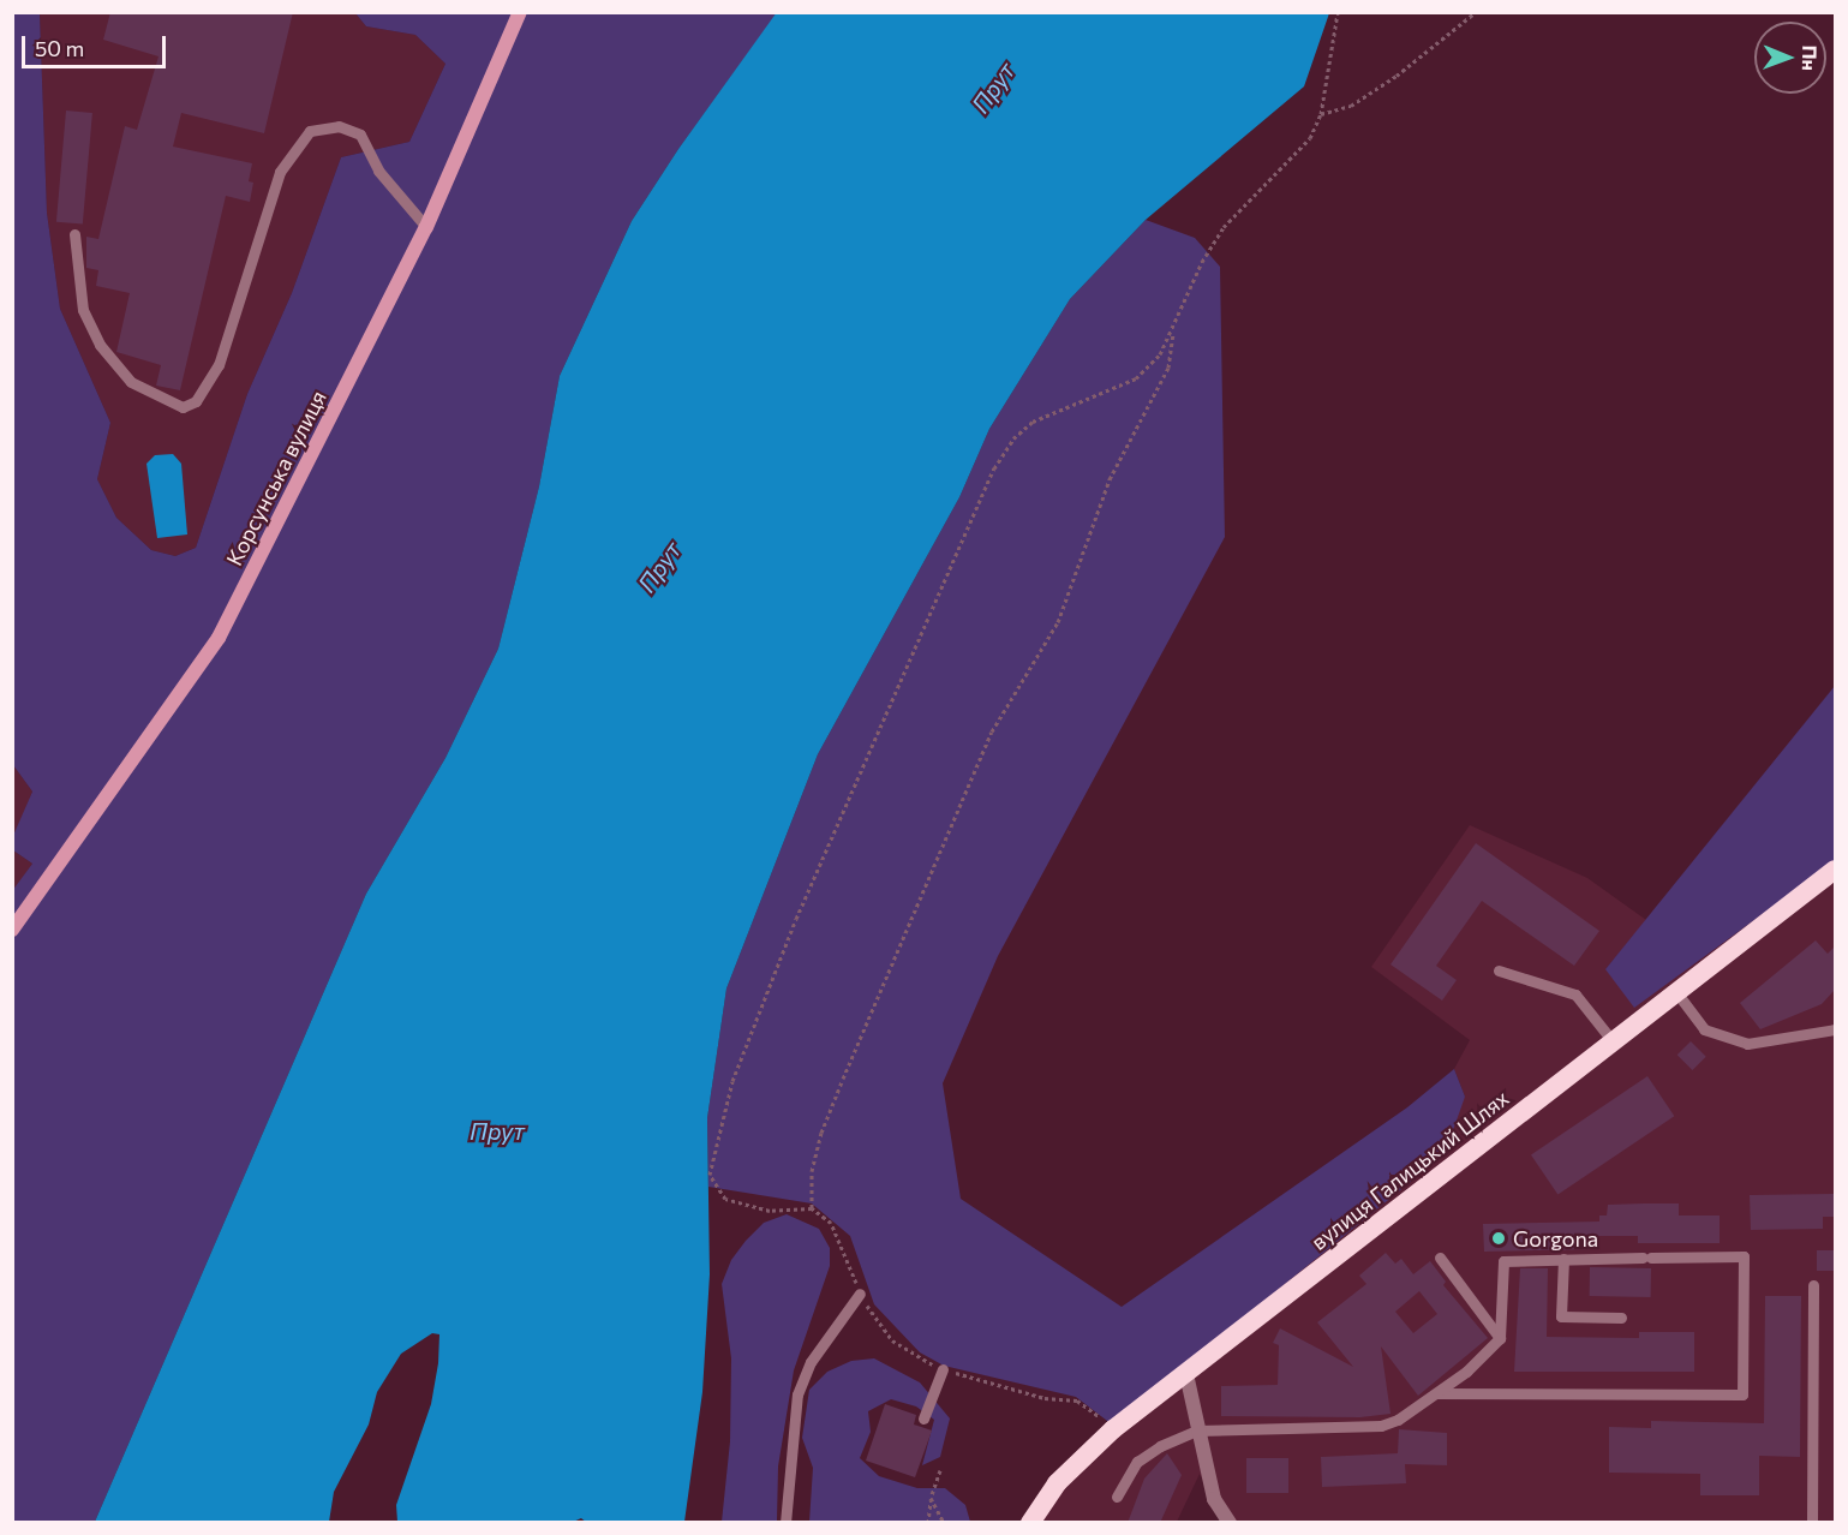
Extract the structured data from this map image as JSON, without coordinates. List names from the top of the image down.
{
  "streets": {
    "highway": ["вулиця Галицький Шлях"],
    "main road": ["Корсунська вулиця"]
  },
  "water": ["Прут"],
  "places": ["Gorgona"],
  "scale_bar": "50 m",
  "north": "right"
}
